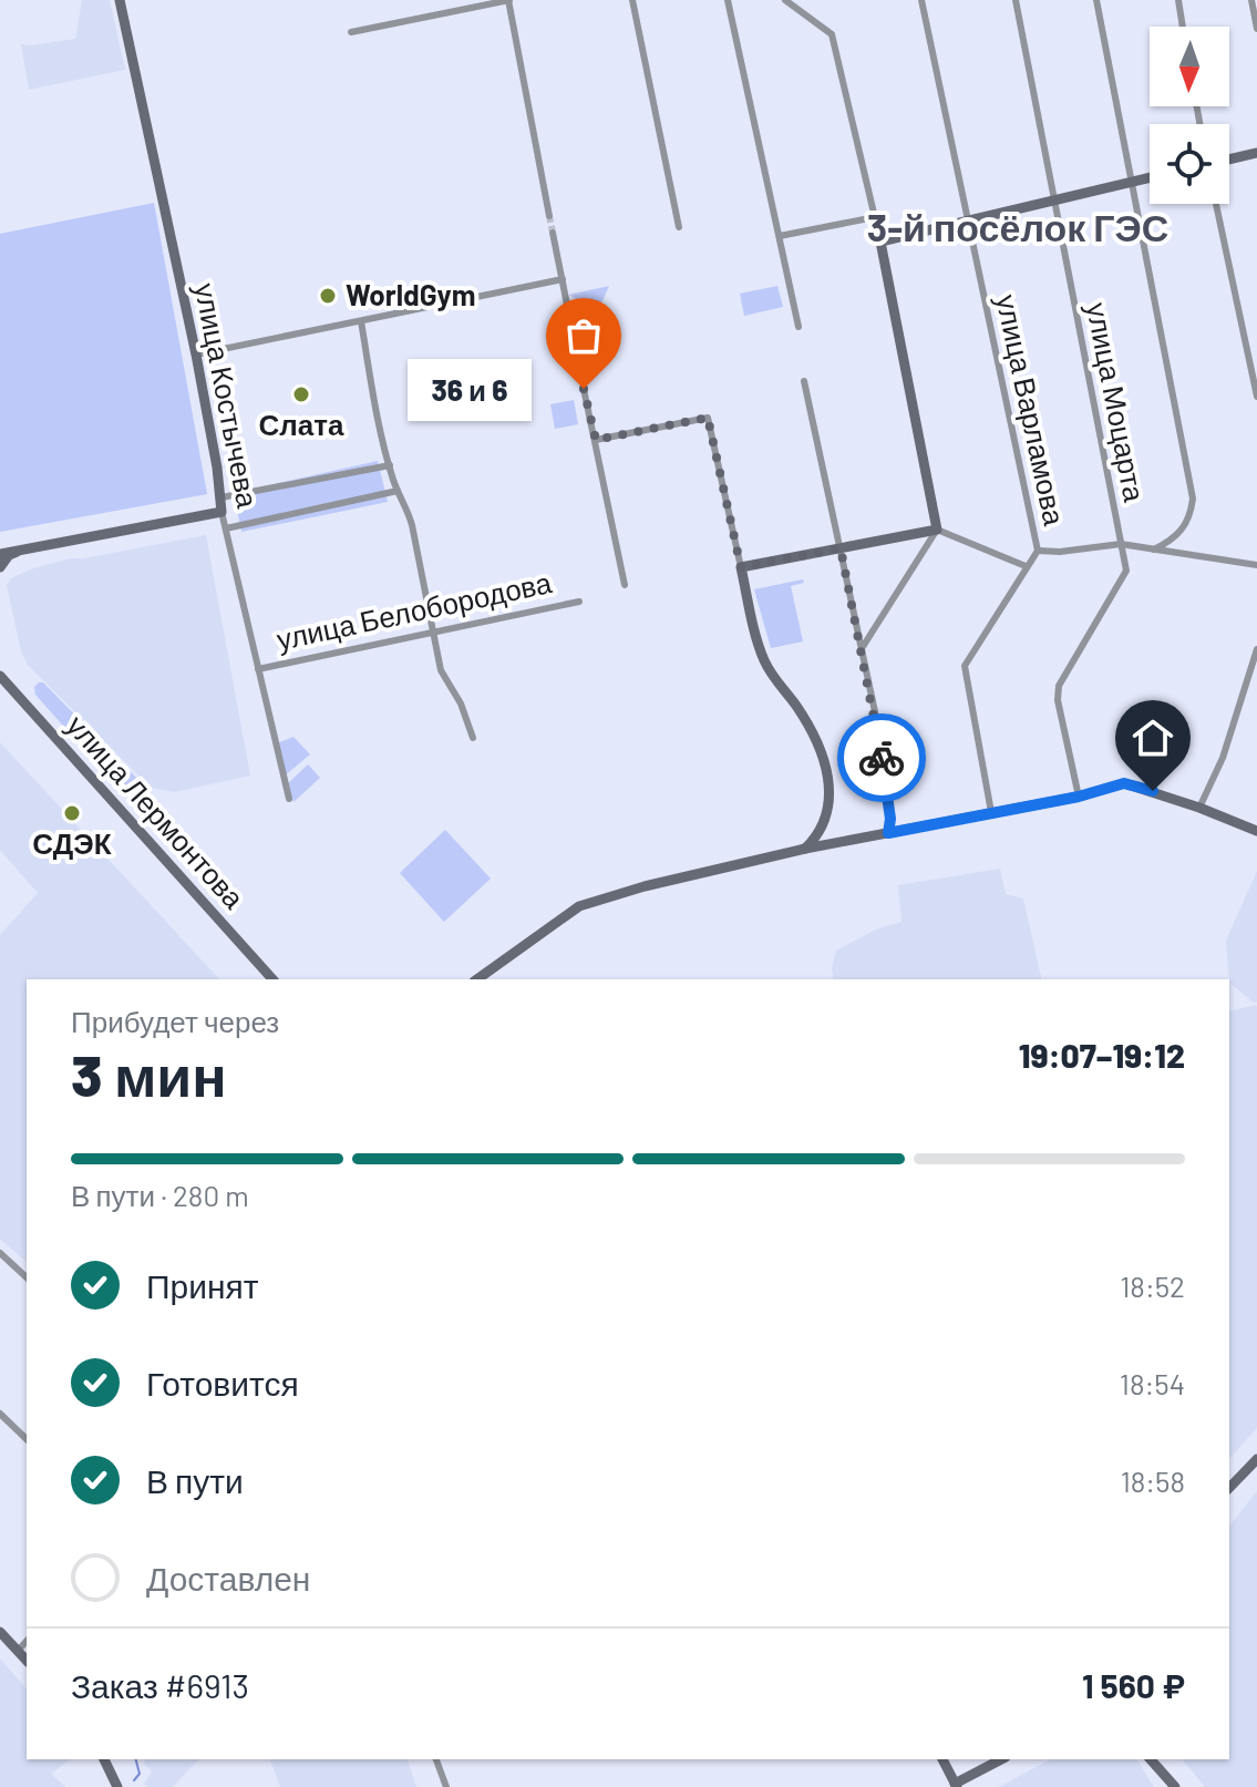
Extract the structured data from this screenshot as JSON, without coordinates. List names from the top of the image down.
{
  "streets": {
    "street": [
      "улица Костычева",
      "улица Моцарта",
      "улица Варламова",
      "улица Белобородова",
      "улица Лермонтова"
    ]
  },
  "crossings": [
    ["улица Костычева", "улица Белобородова"]
  ],
  "districts": ["3-й посёлок ГЭС"],
  "places": [
    "WorldGym",
    "36 и 6",
    "Слата",
    "СДЭК"
  ],
  "north": "bottom",
  "page": {
    "bubble": "36 и 6",
    "heading": ["3 мин", "Прибудет через", "19:07–19:12"],
    "panel": ["Заказ #6913", "1 560 ₽"],
    "bar": "В пути · 280 m",
    "list": [
      ["Принят", "18:52"],
      ["Готовится", "18:54"],
      ["В пути", "18:58"],
      "Доставлен"
    ]
  }
}
